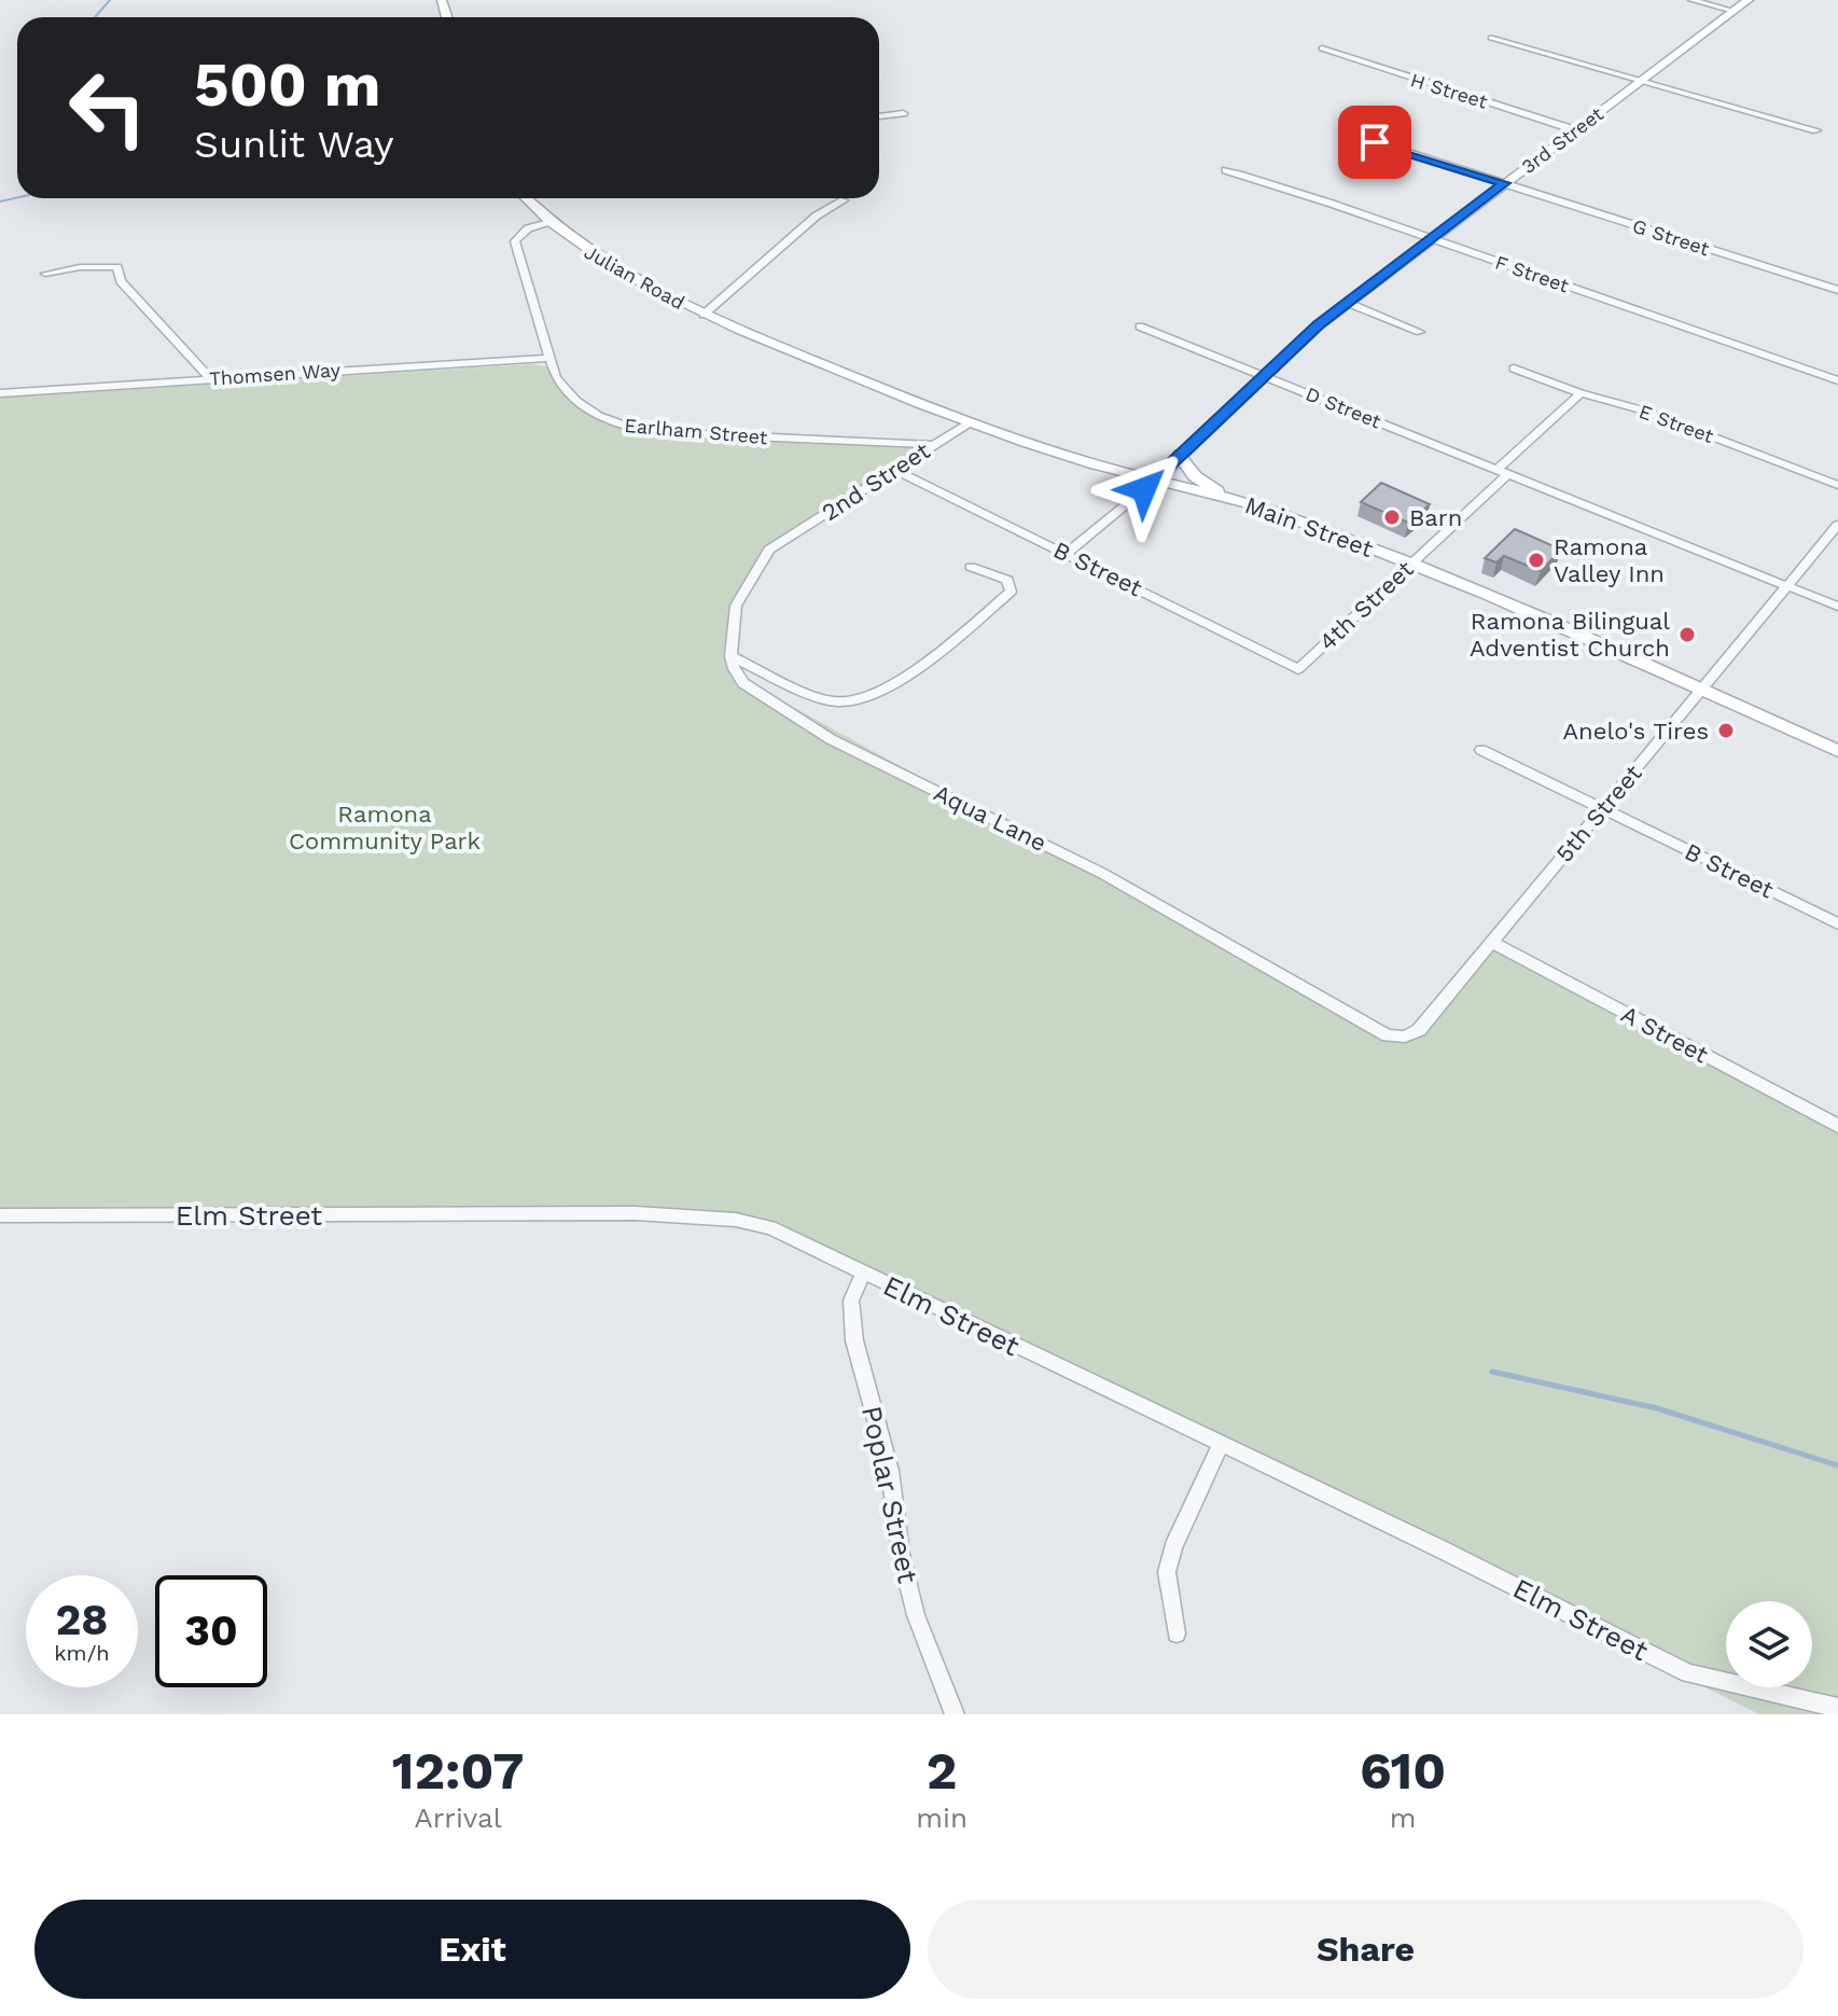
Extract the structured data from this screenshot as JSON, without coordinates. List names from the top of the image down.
{
  "streets": {
    "main road": ["3rd Street", "Julian Road", "Main Street"],
    "street": [
      "H Street",
      "G Street",
      "F Street",
      "Thomsen Way",
      "D Street",
      "E Street",
      "Earlham Street",
      "2nd Street",
      "B Street",
      "4th Street",
      "5th Street",
      "Aqua Lane",
      "A Street",
      "Elm Street",
      "Poplar Street"
    ]
  },
  "crossings": [
    ["H Street", "3rd Street"],
    ["3rd Street", "G Street"],
    ["3rd Street", "F Street"],
    ["3rd Street", "D Street"],
    ["3rd Street", "Main Street"],
    ["3rd Street", "B Street"],
    ["Julian Road", "Earlham Street"],
    ["Julian Road", "Main Street"],
    ["Thomsen Way", "Earlham Street"],
    ["D Street", "4th Street"],
    ["D Street", "5th Street"],
    ["E Street", "4th Street"],
    ["Earlham Street", "2nd Street"],
    ["2nd Street", "Main Street"],
    ["2nd Street", "B Street"],
    ["2nd Street", "Aqua Lane"],
    ["Main Street", "4th Street"],
    ["Main Street", "5th Street"],
    ["B Street", "4th Street"],
    ["B Street", "5th Street"],
    ["5th Street", "Aqua Lane"],
    ["5th Street", "A Street"],
    ["Elm Street", "Poplar Street"]
  ],
  "parks": ["Ramona Community Park"],
  "places": [
    "Barn",
    "Ramona Valley Inn",
    "Ramona Bilingual Adventist Church",
    "Anelo's Tires"
  ],
  "page": {
    "turn": ["500 m", "Sunlit Way"],
    "speed": "28 km/h",
    "limit": "30",
    "eta": [
      "12:07",
      "Arrival",
      "2",
      "min",
      "610",
      "m"
    ],
    "buttons": ["Exit", "Share"]
  }
}
